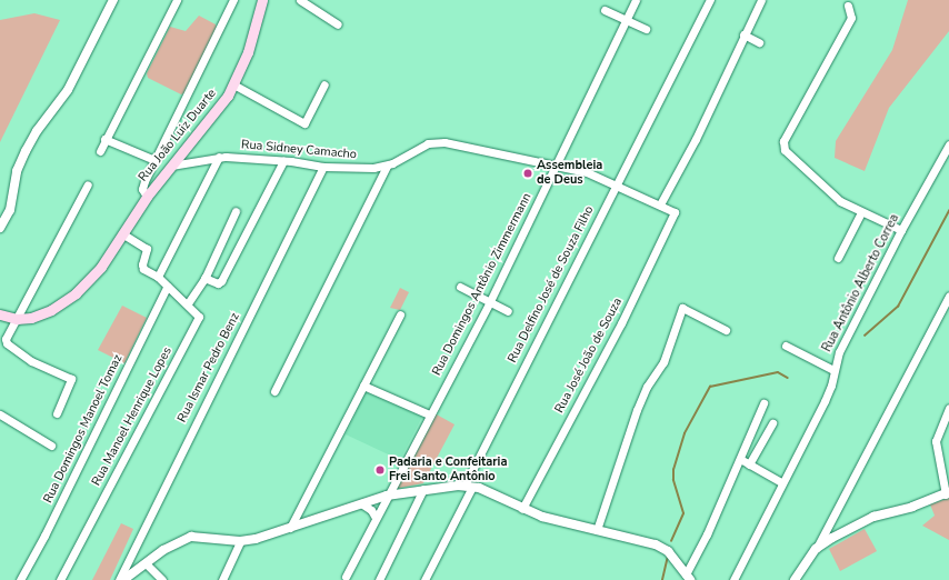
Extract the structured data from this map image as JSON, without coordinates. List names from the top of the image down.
{
  "streets": {
    "main road": ["Rua João Luiz Duarte"],
    "street": [
      "Rua Sidney Camacho",
      "Rua Antônio Alberto Correa",
      "Rua Domingos Antônio Zimmermann",
      "Rua Delfino José de Souza Filho",
      "Rua José João de Souza",
      "Rua Ismar Pedro Benz",
      "Rua Manoel Henrique Lopes",
      "Rua Domingos Manoel Tomaz"
    ]
  },
  "crossings": [
    ["Rua João Luiz Duarte", "Rua Sidney Camacho"],
    ["Rua João Luiz Duarte", "Rua Manoel Henrique Lopes"],
    ["Rua Sidney Camacho", "Rua Domingos Antônio Zimmermann"],
    ["Rua Sidney Camacho", "Rua Delfino José de Souza Filho"],
    ["Rua Sidney Camacho", "Rua José João de Souza"],
    ["Rua Sidney Camacho", "Rua Ismar Pedro Benz"],
    ["Rua Manoel Henrique Lopes", "Rua Domingos Manoel Tomaz"]
  ],
  "places": ["Assembleia de Deus", "Padaria e Confeitaria Frei Santo Antônio"]
}
